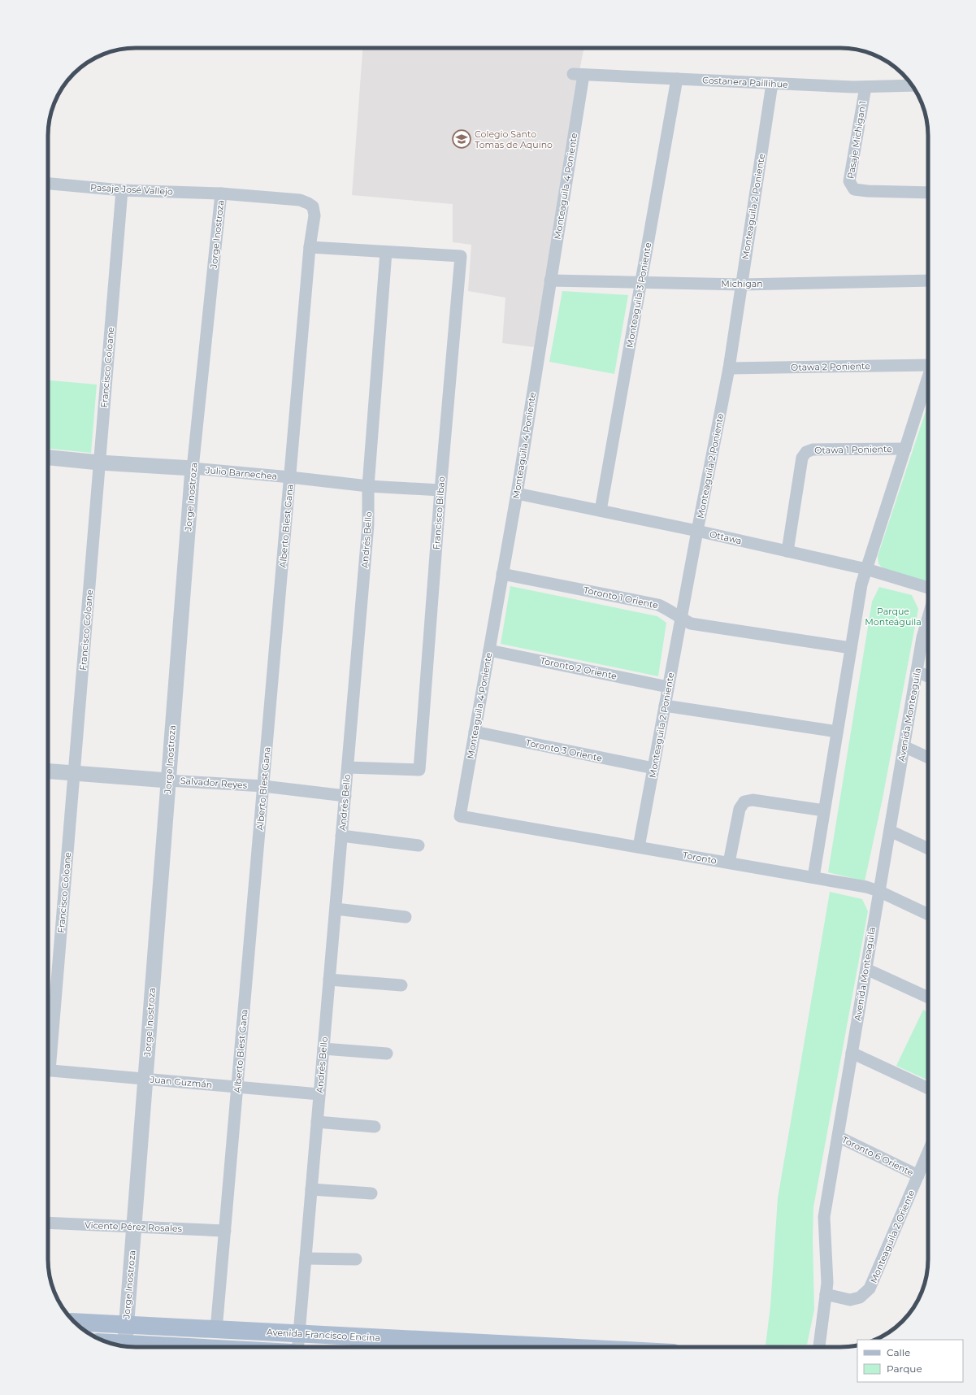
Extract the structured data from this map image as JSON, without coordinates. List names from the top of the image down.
{
  "streets": {
    "main road": ["Avenida Francisco Encina"],
    "street": [
      "Costanera Paillihue",
      "Pasaje Michigan 1",
      "Monteaguila 4 Poniente",
      "Pasaje José Vallejo",
      "Monteaguila 2 Poniente",
      "Jorge Inostroza",
      "Michigan",
      "Monteaguila 3 Poniente",
      "Otawa 2 Poniente",
      "Francisco Coloane",
      "Otawa 1 Poniente",
      "Julio Barnechea",
      "Francisco Bilbao",
      "Alberto Blest Gana",
      "Ottawa",
      "Andrés Bello",
      "Toronto 1 Oriente",
      "Toronto 2 Oriente",
      "Avenida Monteaguila",
      "Toronto 3 Oriente",
      "Salvador Reyes",
      "Toronto",
      "Juan Guzmán",
      "Toronto 6 Oriente",
      "Vicente Pérez Rosales",
      "Monteaguila 2 Oriente"
    ]
  },
  "crossings": [
    ["Costanera Paillihue", "Pasaje Michigan 1"],
    ["Costanera Paillihue", "Monteaguila 4 Poniente"],
    ["Costanera Paillihue", "Monteaguila 2 Poniente"],
    ["Costanera Paillihue", "Monteaguila 3 Poniente"],
    ["Monteaguila 4 Poniente", "Michigan"],
    ["Monteaguila 4 Poniente", "Ottawa"],
    ["Monteaguila 4 Poniente", "Toronto 1 Oriente"],
    ["Monteaguila 4 Poniente", "Toronto 2 Oriente"],
    ["Monteaguila 4 Poniente", "Toronto 3 Oriente"],
    ["Monteaguila 4 Poniente", "Toronto"],
    ["Pasaje José Vallejo", "Jorge Inostroza"],
    ["Pasaje José Vallejo", "Francisco Coloane"],
    ["Pasaje José Vallejo", "Alberto Blest Gana"],
    ["Monteaguila 2 Poniente", "Michigan"],
    ["Monteaguila 2 Poniente", "Otawa 2 Poniente"],
    ["Monteaguila 2 Poniente", "Ottawa"],
    ["Monteaguila 2 Poniente", "Toronto 1 Oriente"],
    ["Monteaguila 2 Poniente", "Toronto 2 Oriente"],
    ["Monteaguila 2 Poniente", "Toronto 3 Oriente"],
    ["Monteaguila 2 Poniente", "Toronto"],
    ["Jorge Inostroza", "Julio Barnechea"],
    ["Jorge Inostroza", "Salvador Reyes"],
    ["Jorge Inostroza", "Juan Guzmán"],
    ["Jorge Inostroza", "Vicente Pérez Rosales"],
    ["Jorge Inostroza", "Avenida Francisco Encina"],
    ["Michigan", "Monteaguila 3 Poniente"],
    ["Monteaguila 3 Poniente", "Ottawa"],
    ["Francisco Coloane", "Julio Barnechea"],
    ["Francisco Coloane", "Salvador Reyes"],
    ["Otawa 1 Poniente", "Ottawa"],
    ["Julio Barnechea", "Francisco Bilbao"],
    ["Julio Barnechea", "Alberto Blest Gana"],
    ["Julio Barnechea", "Andrés Bello"],
    ["Francisco Bilbao", "Andrés Bello"],
    ["Alberto Blest Gana", "Salvador Reyes"],
    ["Alberto Blest Gana", "Juan Guzmán"],
    ["Alberto Blest Gana", "Vicente Pérez Rosales"],
    ["Alberto Blest Gana", "Avenida Francisco Encina"],
    ["Andrés Bello", "Salvador Reyes"],
    ["Andrés Bello", "Juan Guzmán"],
    ["Andrés Bello", "Avenida Francisco Encina"],
    ["Avenida Monteaguila", "Toronto"],
    ["Avenida Monteaguila", "Toronto 6 Oriente"],
    ["Avenida Monteaguila", "Monteaguila 2 Oriente"],
    ["Toronto 6 Oriente", "Monteaguila 2 Oriente"]
  ],
  "parks": ["Parque Monteáguila"],
  "places": {
    "school or university": ["Colegio Santo Tomas de Aquino"]
  },
  "legend": ["Calle", "Parque"]
}
